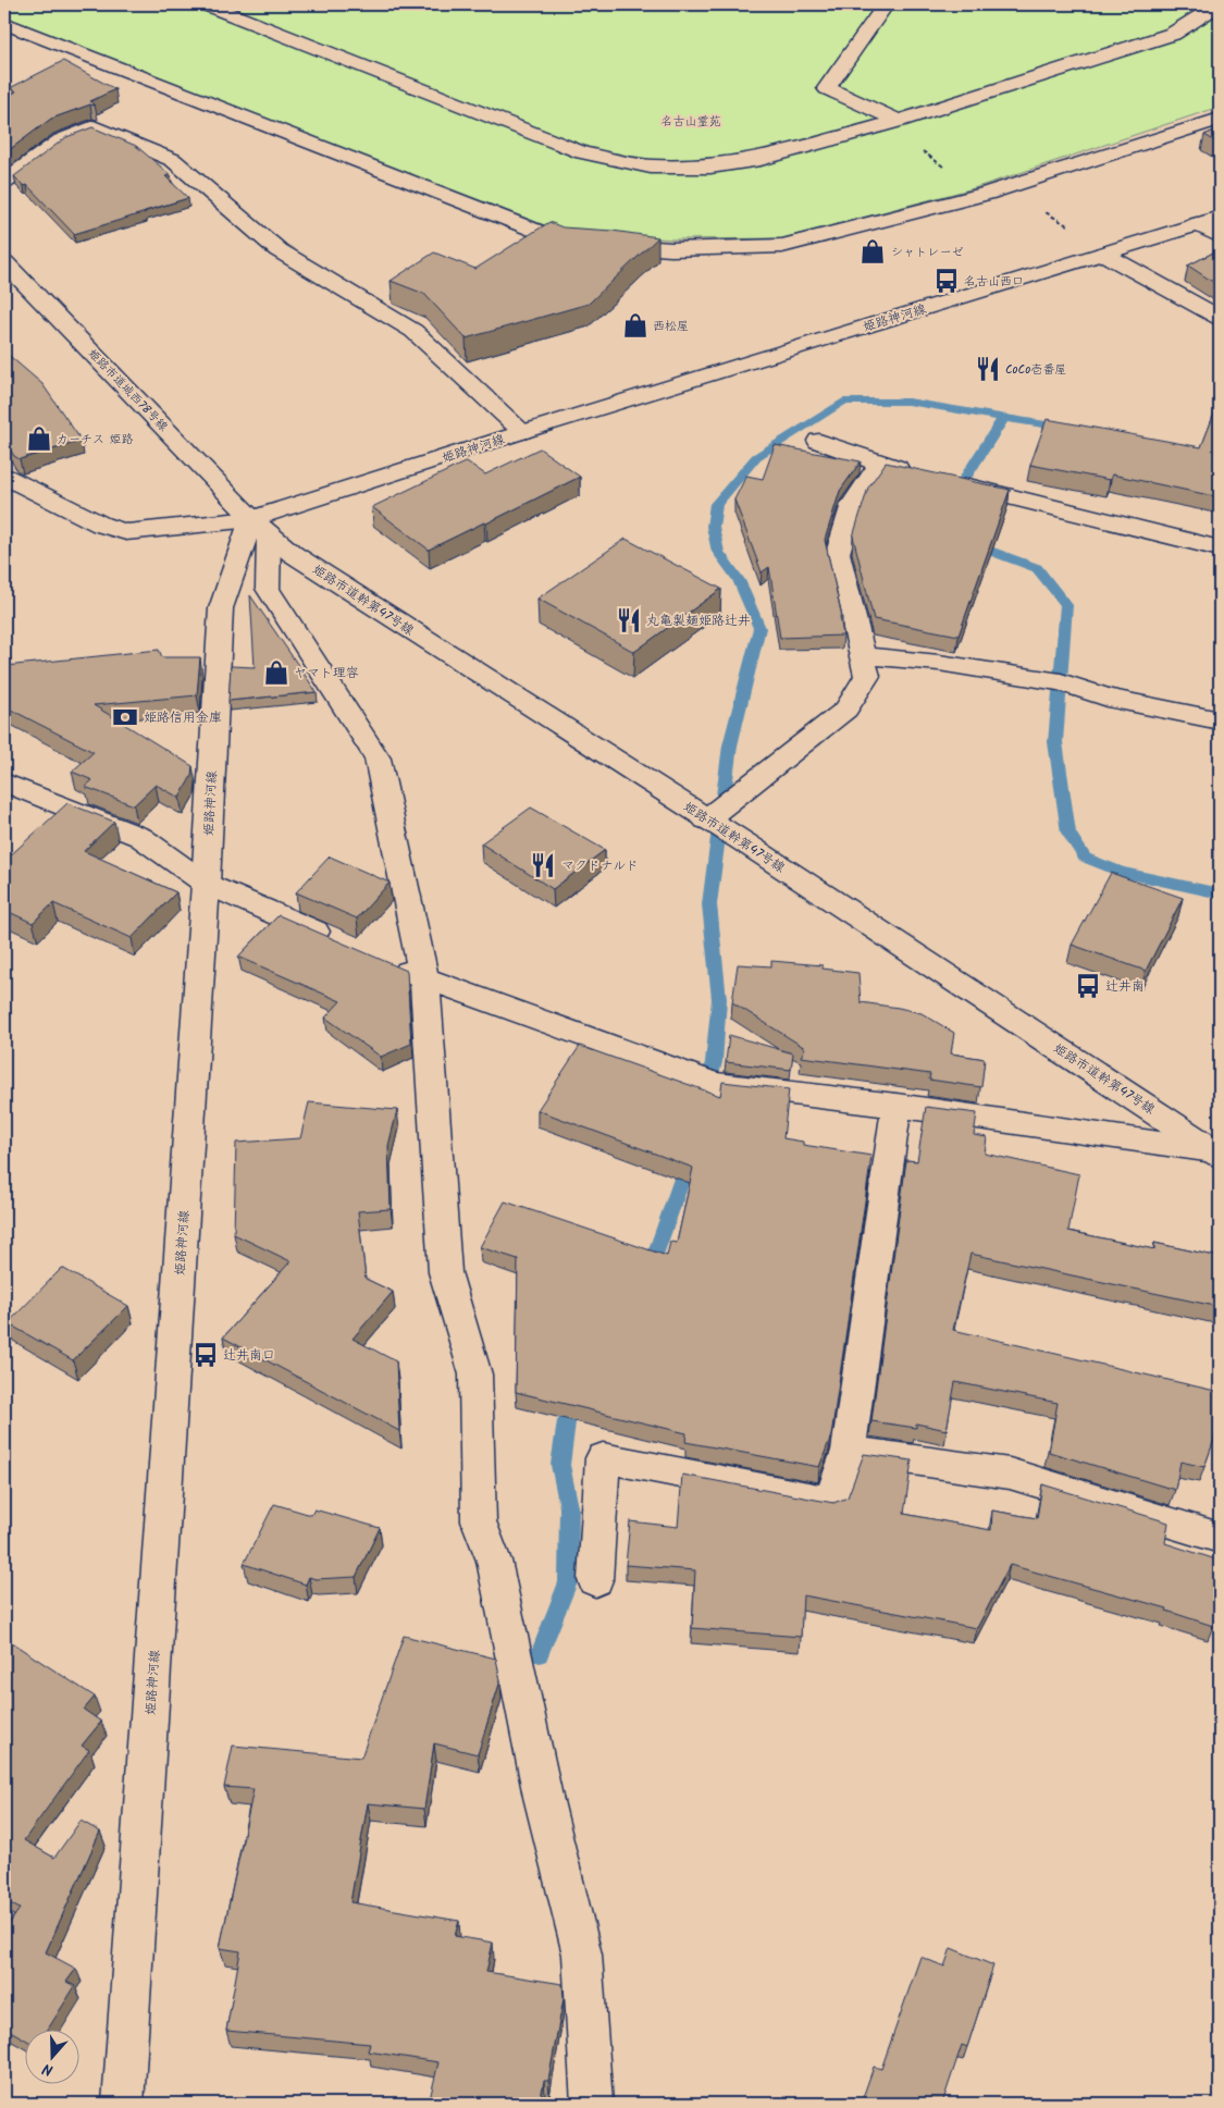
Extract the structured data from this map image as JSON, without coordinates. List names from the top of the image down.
{
  "streets": {
    "street": ["姫路神河線", "姫路市道城西78号線", "姫路市道幹第47号線"]
  },
  "crossings": [
    ["姫路神河線", "姫路市道城西78号線"],
    ["姫路神河線", "姫路市道幹第47号線"],
    ["姫路市道城西78号線", "姫路市道幹第47号線"]
  ],
  "parks": ["名古山霊苑"],
  "places": {
    "shop": [
      "シャトレーゼ",
      "西松屋",
      "カーチス 姫路",
      "ヤマト理容"
    ],
    "bus stop": ["名古山西口", "辻井南", "辻井南口"],
    "restaurant": ["CoCo壱番屋", "丸亀製麺姫路辻井", "マクドナルド"],
    "bank": ["姫路信用金庫"]
  },
  "north": "bottom"
}
